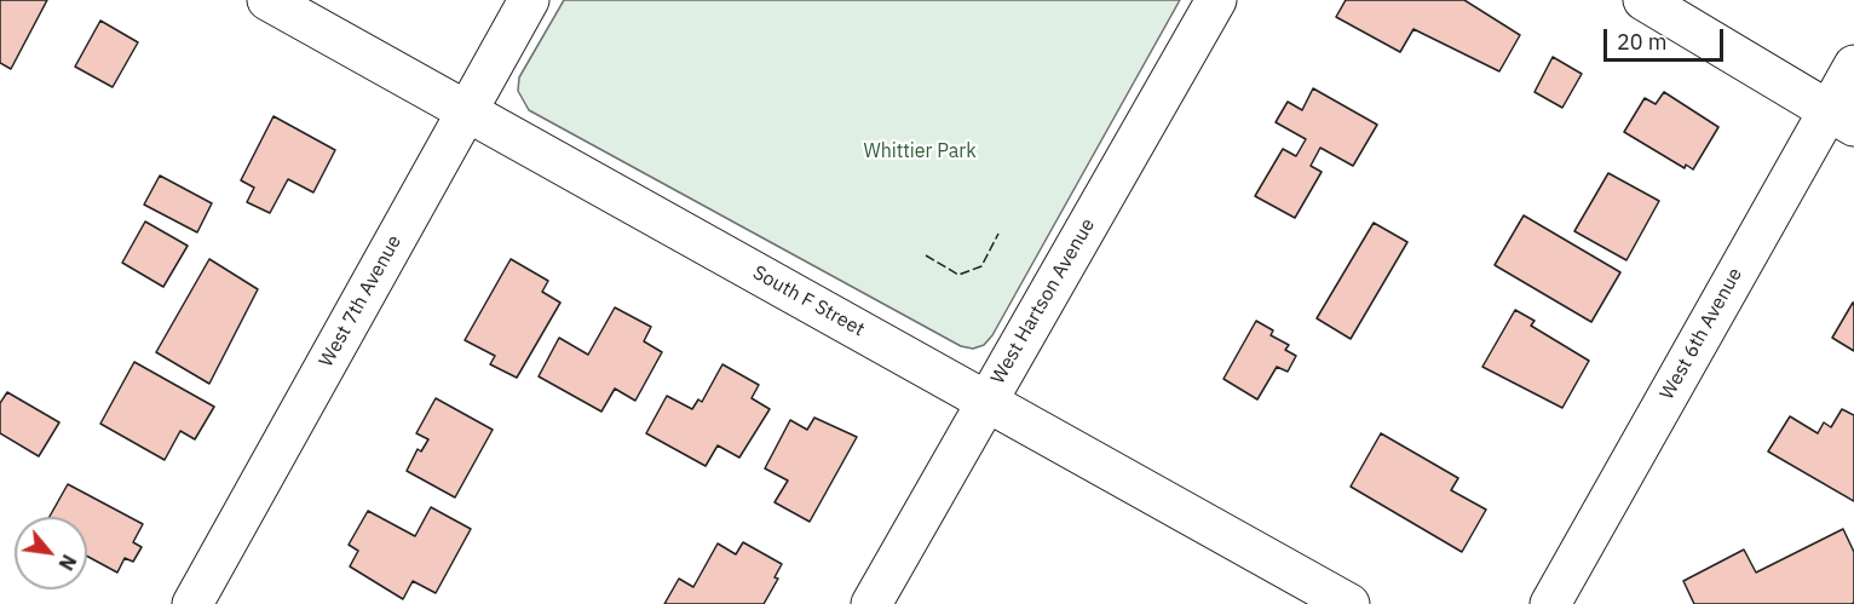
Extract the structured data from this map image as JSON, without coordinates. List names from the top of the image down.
{
  "streets": {
    "street": [
      "West 7th Avenue",
      "South F Street",
      "West Hartson Avenue",
      "West 6th Avenue"
    ]
  },
  "crossings": [
    ["West 7th Avenue", "South F Street"],
    ["South F Street", "West Hartson Avenue"]
  ],
  "parks": ["Whittier Park"],
  "scale_bar": "20 m",
  "north": "bottom right"
}
